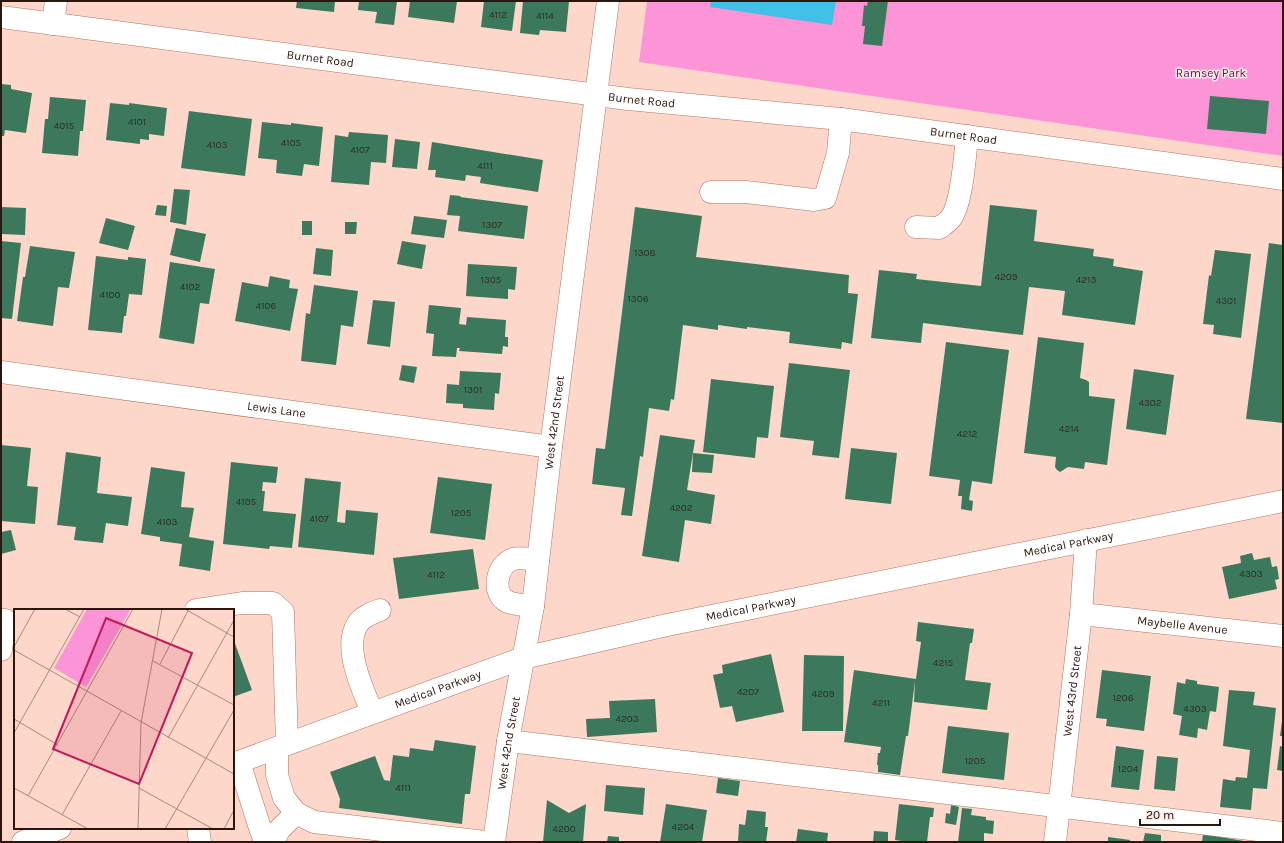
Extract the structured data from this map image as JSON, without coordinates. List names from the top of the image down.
{
  "streets": {
    "street": [
      "Burnet Road",
      "Lewis Lane",
      "West 42nd Street",
      "Medical Parkway",
      "Maybelle Avenue",
      "West 43rd Street"
    ]
  },
  "crossings": [
    ["Burnet Road", "West 42nd Street"],
    ["Lewis Lane", "West 42nd Street"],
    ["West 42nd Street", "Medical Parkway"],
    ["Medical Parkway", "West 43rd Street"],
    ["Maybelle Avenue", "West 43rd Street"]
  ],
  "parks": ["Ramsey Park"],
  "house_numbers": [
    "4112",
    "4114",
    "4101",
    "4015",
    "4105",
    "4103",
    "4107",
    "4111",
    "1307",
    "1308",
    "4209",
    "1305",
    "4213",
    "4102",
    "4100",
    "1306",
    "4301",
    "4106",
    "1301",
    "4302",
    "4214",
    "4212",
    "4105",
    "4202",
    "1205",
    "4107",
    "4103",
    "4303",
    "4112",
    "4215",
    "4207",
    "4209",
    "1206",
    "4211",
    "4303",
    "4203",
    "1205",
    "1204",
    "4111",
    "4204",
    "4200"
  ],
  "scale_bar": "20 m"
}
